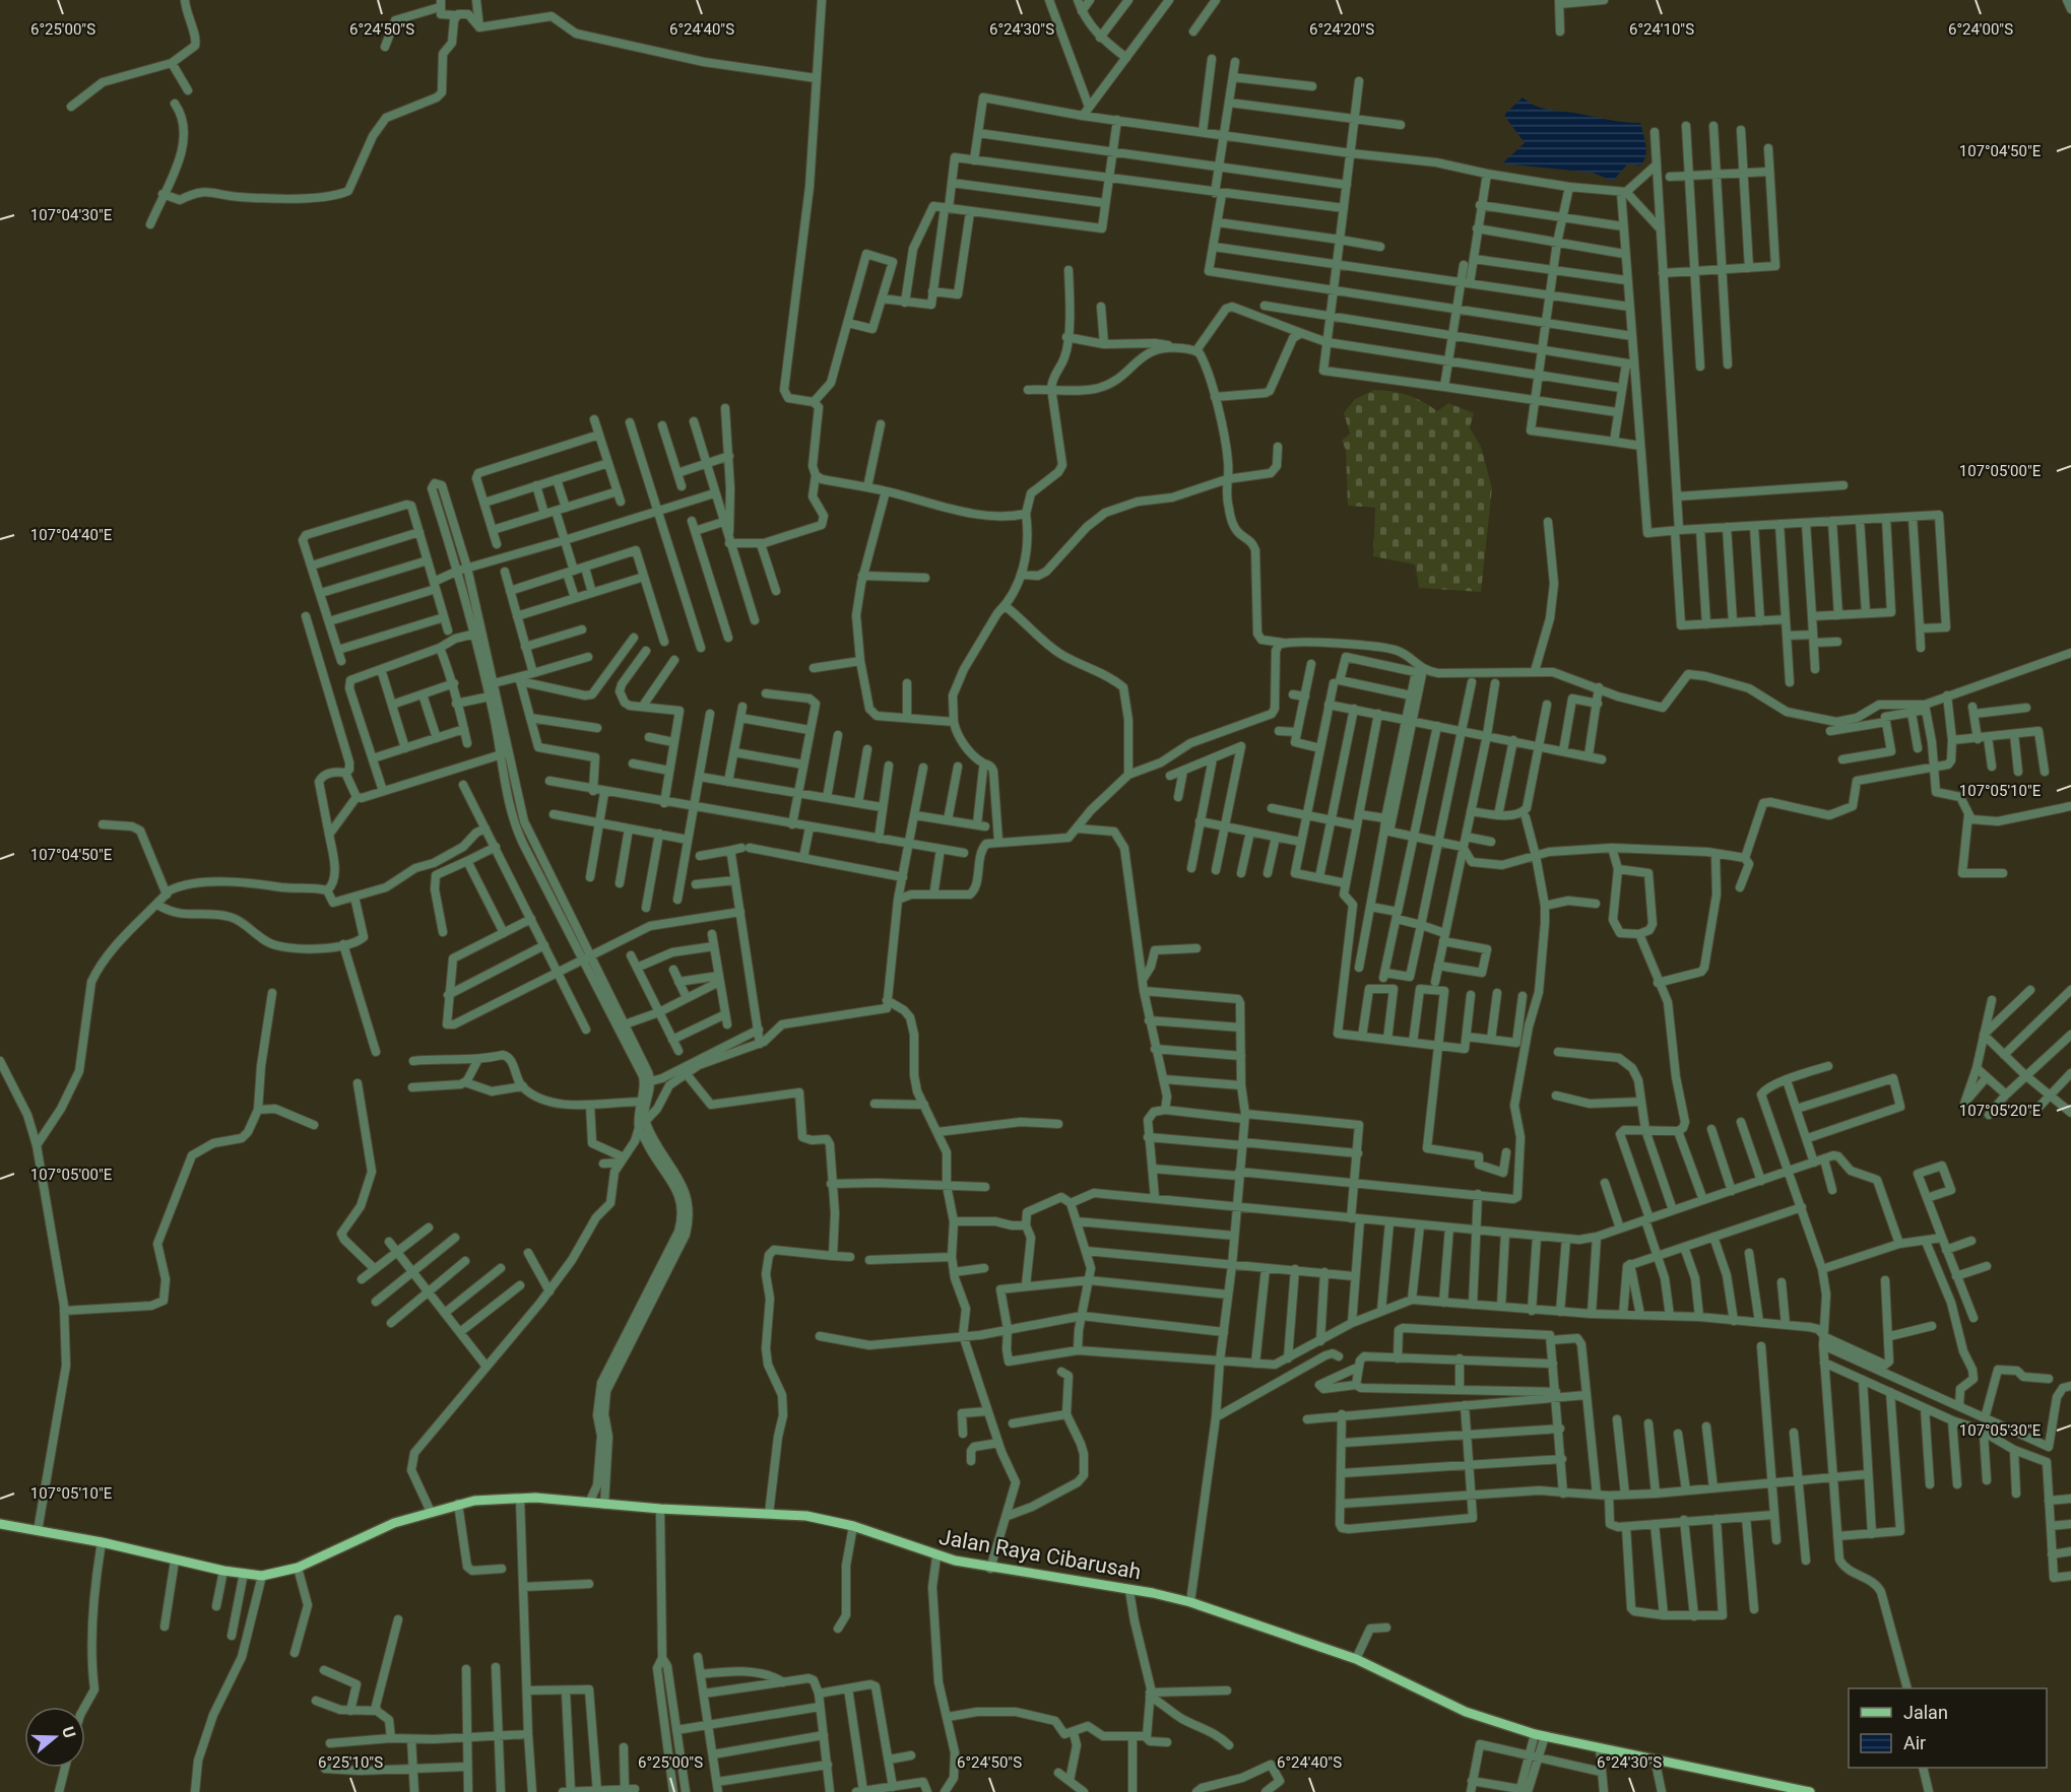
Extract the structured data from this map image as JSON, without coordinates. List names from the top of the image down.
{
  "streets": {
    "main road": ["Jalan Raya Cibarusah"]
  },
  "legend": ["Jalan", "Air"],
  "north": "right",
  "coordinates": [
    "6°24'10\"S",
    "6°24'00\"S",
    "6°25'00\"S",
    "6°24'50\"S",
    "6°24'40\"S",
    "6°24'30\"S",
    "6°24'20\"S",
    "107°04'50\"E",
    "107°04'30\"E",
    "107°05'00\"E",
    "107°04'40\"E",
    "107°05'10\"E",
    "107°05'20\"E",
    "107°05'30\"E",
    "6°25'10\"S"
  ]
}
